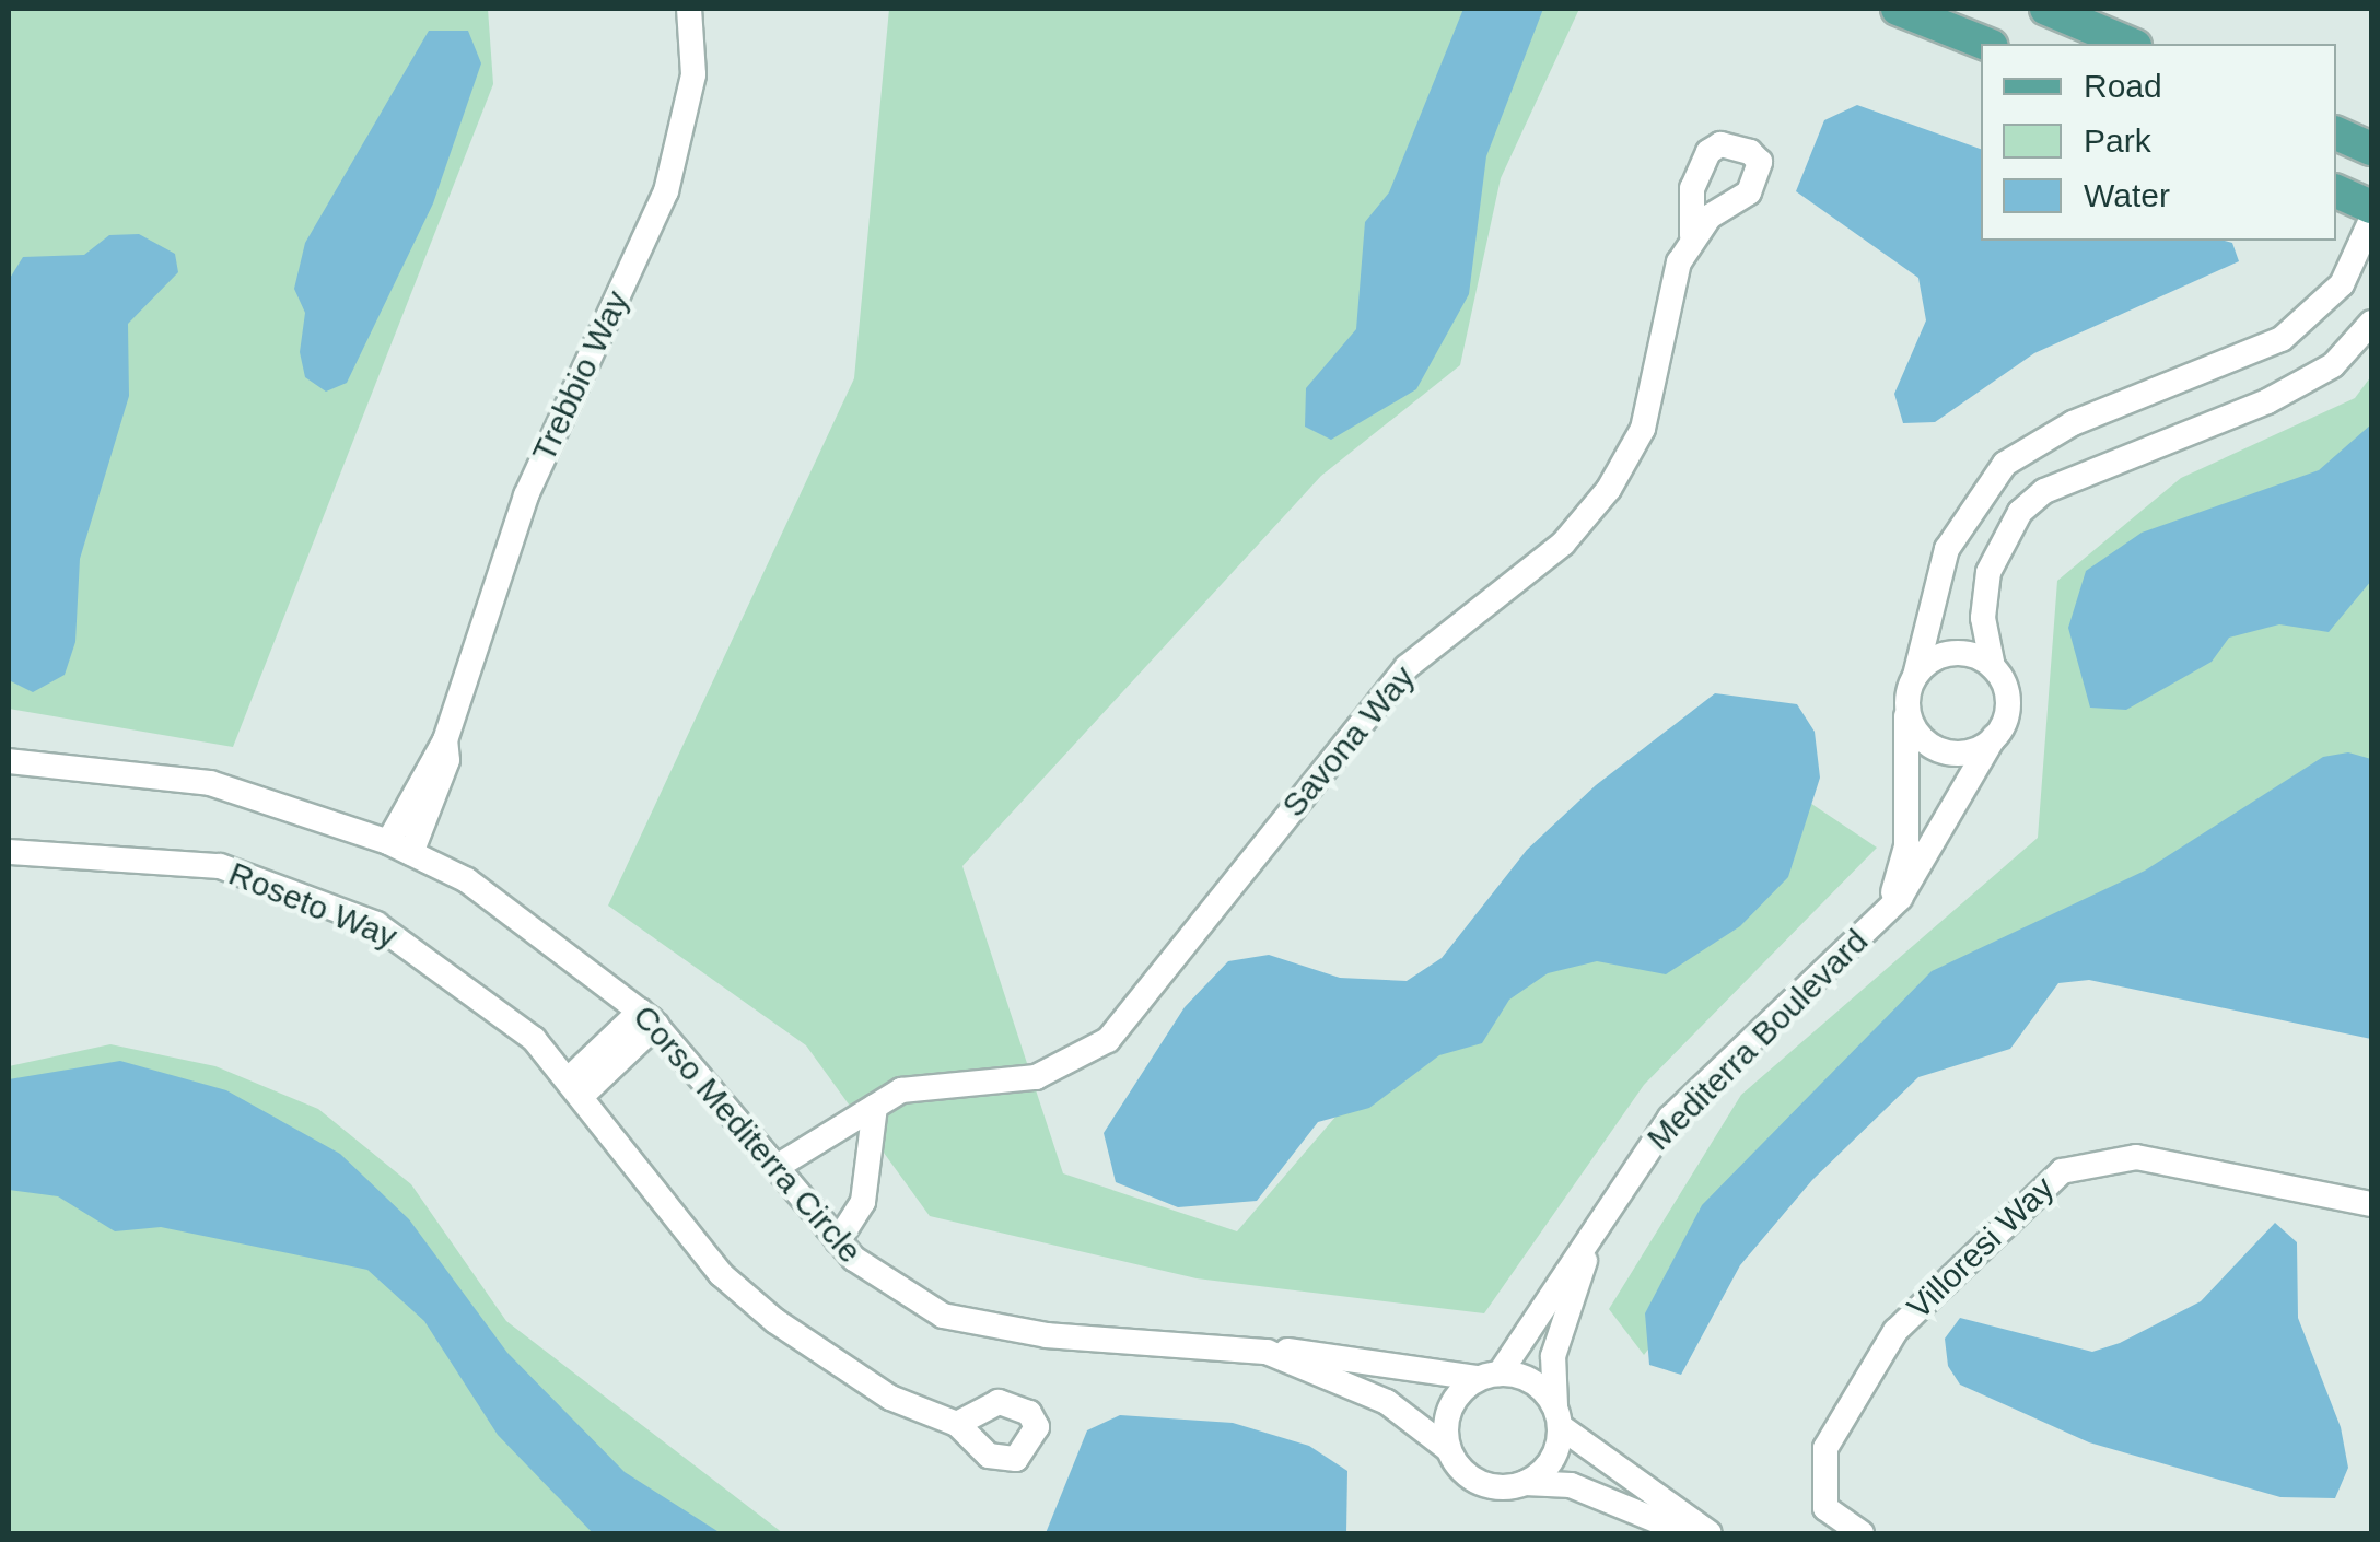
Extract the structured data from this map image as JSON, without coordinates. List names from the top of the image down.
{
  "streets": {
    "street": [
      "Trebbio Way",
      "Savona Way",
      "Roseto Way",
      "Mediterra Boulevard",
      "Corso Mediterra Circle",
      "Villoresi Way"
    ]
  },
  "crossings": [
    ["Trebbio Way", "Corso Mediterra Circle"],
    ["Savona Way", "Corso Mediterra Circle"],
    ["Mediterra Boulevard", "Corso Mediterra Circle"]
  ],
  "legend": ["Road", "Park", "Water"]
}
